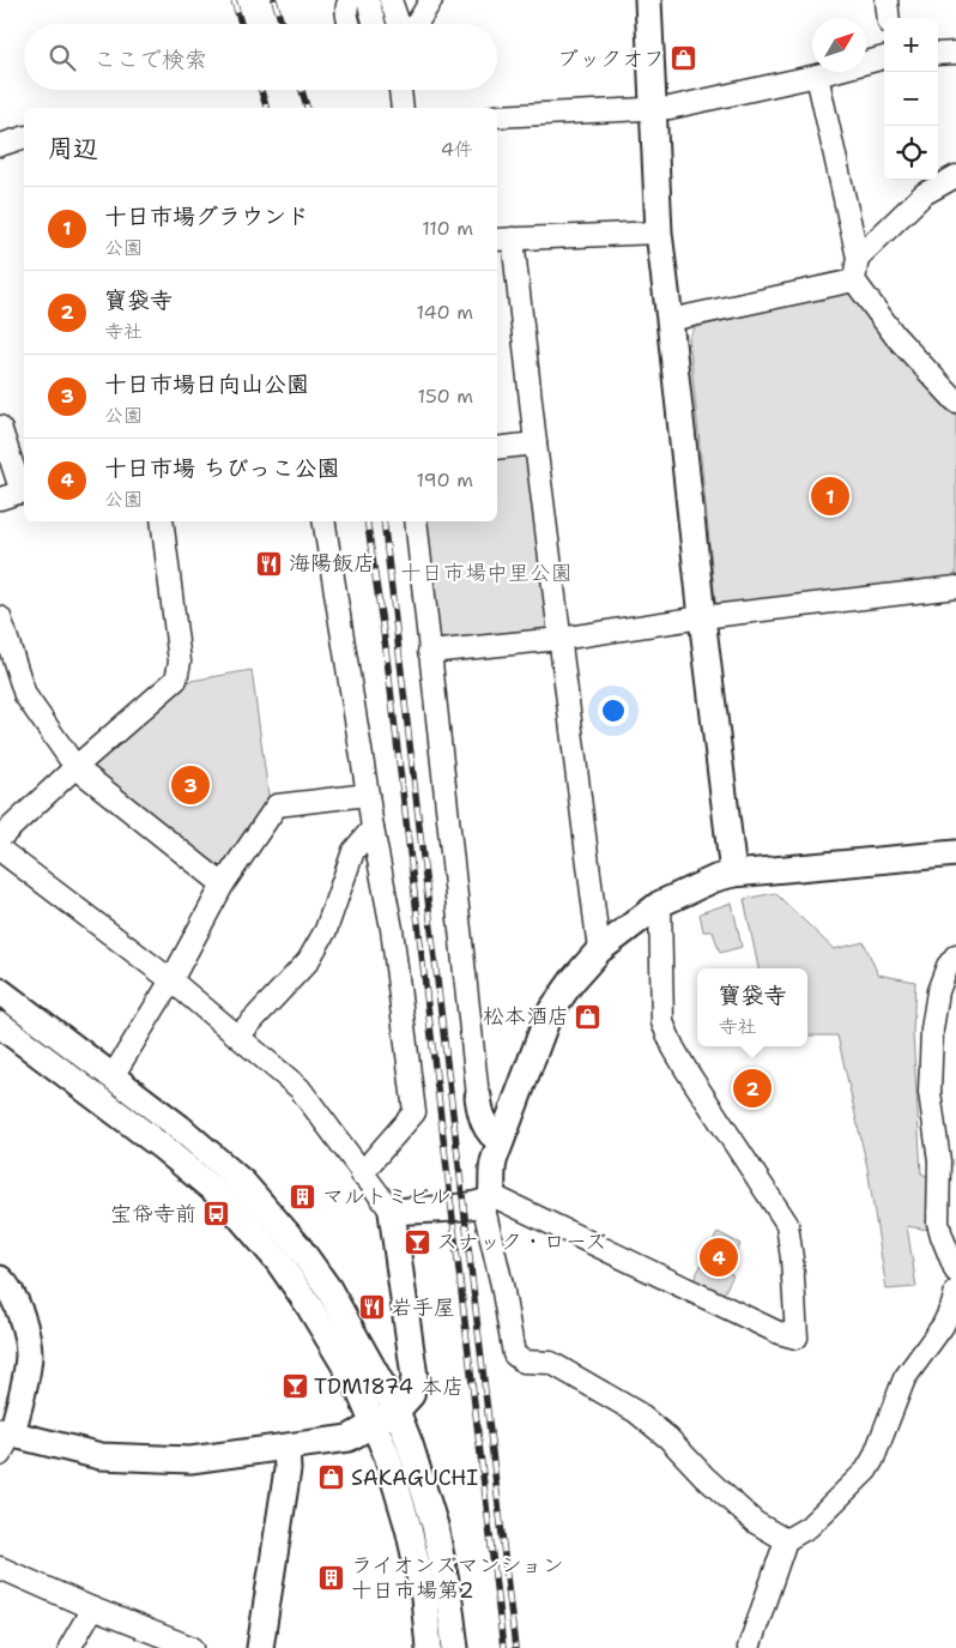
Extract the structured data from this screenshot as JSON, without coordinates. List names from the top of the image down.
{
  "parks": ["十日市場中里公園"],
  "places": {
    "shop": ["ブックオフ", "松本酒店", "SAKAGUCHI"],
    "restaurant": ["海陽飯店", "岩手屋"],
    "building": ["マルトミビル", "ライオンズマンション 十日市場第2"],
    "bus stop": ["宝帒寺前"],
    "bar": ["スナック・ローズ", "TDM1874 本店"]
  },
  "north": "top right",
  "page": {
    "map_buttons": ["+", "−"],
    "search": "ここで検索",
    "heading": ["周辺", "4件"],
    "list": [
      {
        "mark": "1",
        "name": "十日市場グラウンド",
        "note": "公園",
        "value": "110 m"
      },
      {
        "mark": "2",
        "name": "寶袋寺",
        "note": "寺社",
        "value": "140 m"
      },
      {
        "mark": "3",
        "name": "十日市場日向山公園",
        "note": "公園",
        "value": "150 m"
      },
      {
        "mark": "4",
        "name": "十日市場 ちびっこ公園",
        "note": "公園",
        "value": "190 m"
      }
    ],
    "pins": [
      "1",
      "3",
      "2",
      "4"
    ],
    "popup": ["寶袋寺", "寺社"]
  }
}
